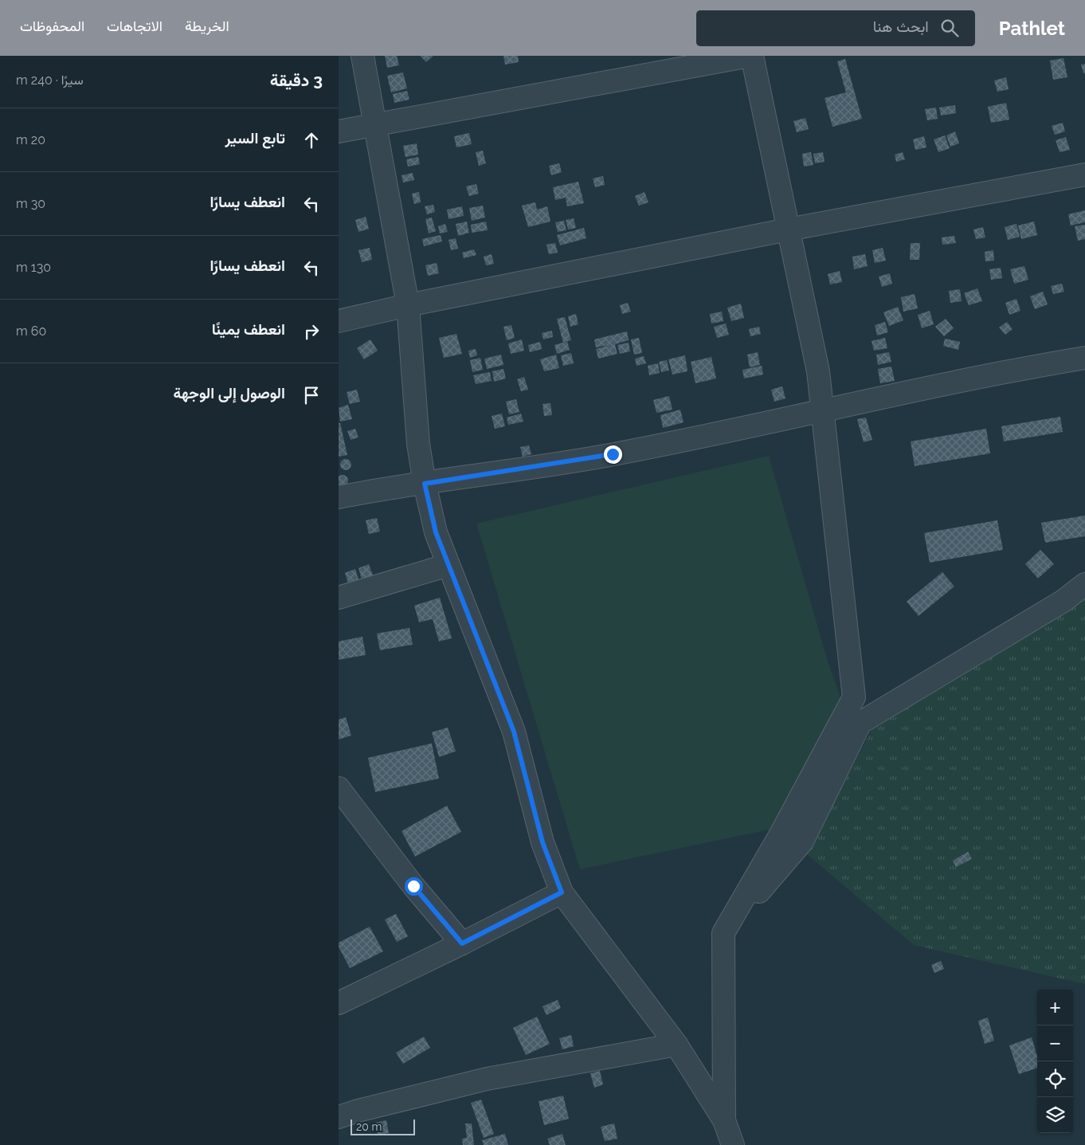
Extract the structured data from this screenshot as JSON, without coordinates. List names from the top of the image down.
{
  "scale_bar": "20 m",
  "page": {
    "header": "Pathlet",
    "search": "ابحث هنا",
    "nav": ["الخريطة", "الاتجاهات", "المحفوظات"],
    "heading": ["3 دقيقة", "سيرًا · 240 m"],
    "list": [
      ["تابع السير", "20 m"],
      ["انعطف يسارًا", "30 m"],
      ["انعطف يسارًا", "130 m"],
      ["انعطف يمينًا", "60 m"],
      "الوصول إلى الوجهة"
    ],
    "map_buttons": ["+", "−"],
    "scale": "20 m"
  }
}
